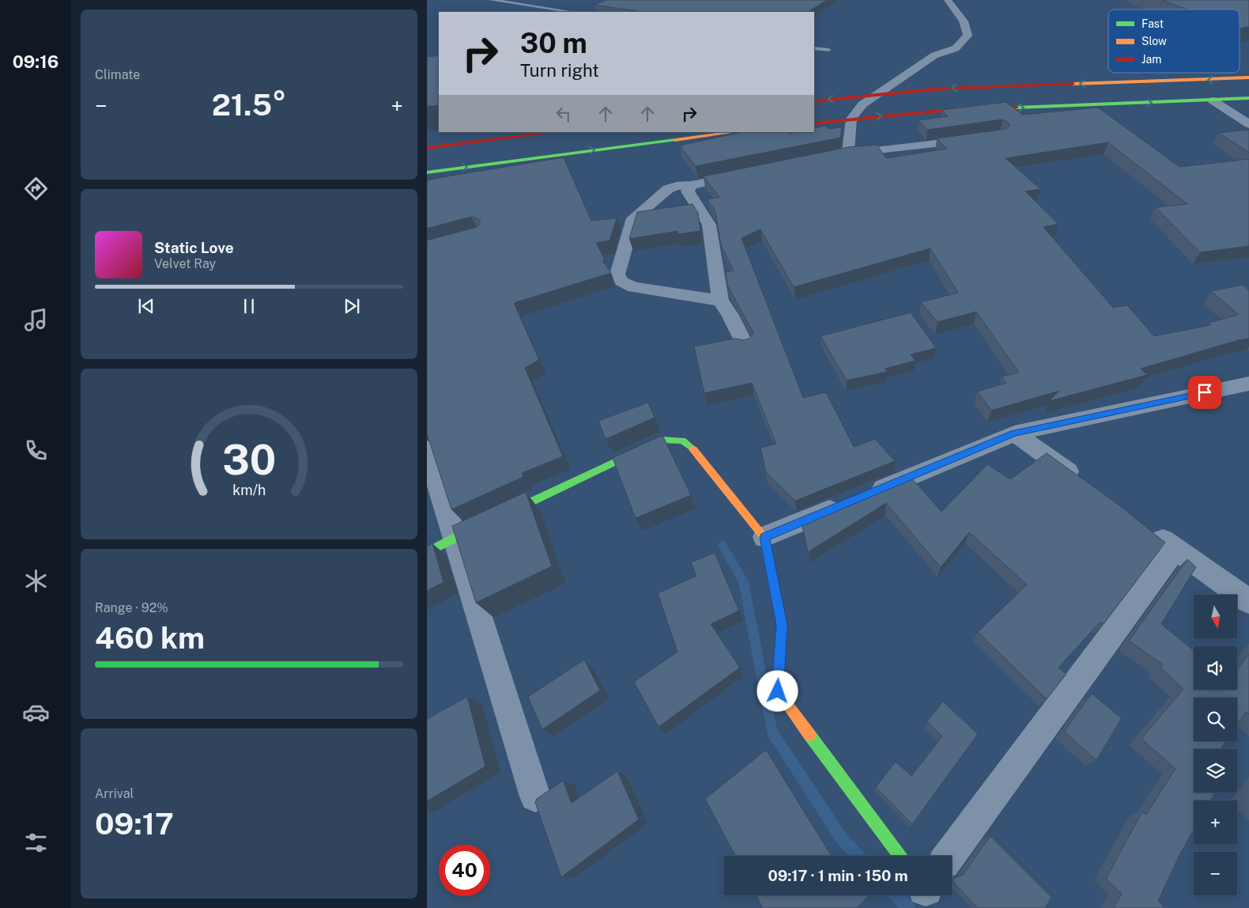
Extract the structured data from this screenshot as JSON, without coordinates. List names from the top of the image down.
{
  "legend": ["Fast", "Slow", "Jam"],
  "north": "bottom",
  "page": {
    "tabs": "09:16",
    "tile": [
      "Climate",
      ["Range · 92%", "460 km"],
      ["Arrival", "09:17"]
    ],
    "turn": ["30 m", "Turn right"],
    "heat": ["−", "21.5°", "+"],
    "song": ["Static Love", "Velvet Ray"],
    "map_buttons": ["+", "−"],
    "limit": "40",
    "trip": "09:17 · 1 min · 150 m",
    "gauge": ["30", "km/h"]
  }
}
